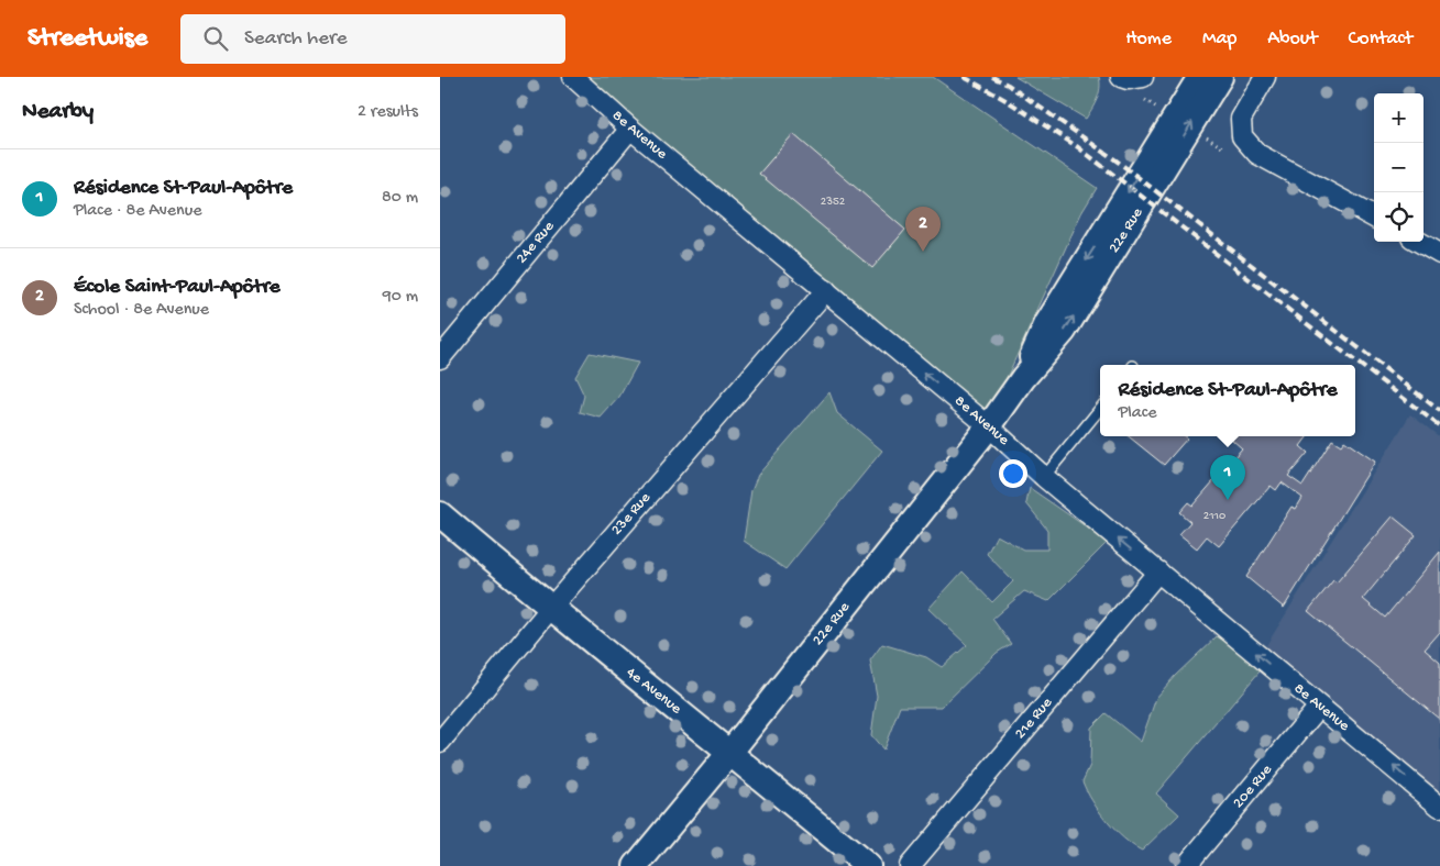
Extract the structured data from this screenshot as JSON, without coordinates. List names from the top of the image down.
{
  "streets": {
    "street": [
      "8e Avenue",
      "22e Rue",
      "24e Rue",
      "23e Rue",
      "4e Avenue",
      "21e Rue",
      "20e Rue"
    ]
  },
  "crossings": [
    ["8e Avenue", "22e Rue"],
    ["8e Avenue", "24e Rue"],
    ["8e Avenue", "23e Rue"],
    ["8e Avenue", "21e Rue"],
    ["8e Avenue", "20e Rue"],
    ["22e Rue", "4e Avenue"],
    ["23e Rue", "4e Avenue"]
  ],
  "one_way": ["8e Avenue"],
  "house_numbers": ["2352", "2110"],
  "page": {
    "header": "Streetwise",
    "search": "Search here",
    "nav": [
      "Home",
      "Map",
      "About",
      "Contact"
    ],
    "heading": ["Nearby", "2 results"],
    "map_buttons": ["+", "−"],
    "list": [
      {
        "mark": "1",
        "name": "Résidence St-Paul-Apôtre",
        "note": "Place · 8e Avenue",
        "value": "80 m"
      },
      {
        "mark": "2",
        "name": "École Saint-Paul-Apôtre",
        "note": "School · 8e Avenue",
        "value": "90 m"
      }
    ],
    "pins": ["2", "1"],
    "popup": ["Résidence St-Paul-Apôtre", "Place"]
  }
}
